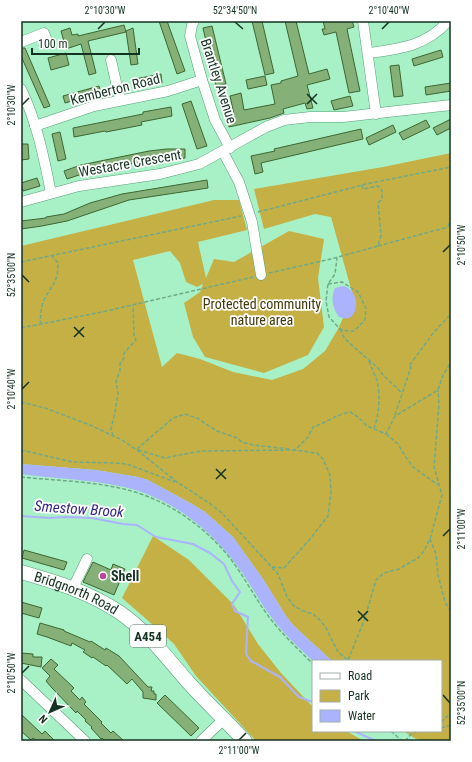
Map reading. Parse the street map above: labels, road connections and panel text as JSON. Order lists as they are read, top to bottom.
{
  "streets": {
    "highway": ["Bridgnorth Road", "A454"],
    "street": ["Brantley Avenue", "Kemberton Road", "Westacre Crescent"]
  },
  "crossings": [
    ["Brantley Avenue", "Kemberton Road"],
    ["Brantley Avenue", "Westacre Crescent"]
  ],
  "water": ["Smestow Brook"],
  "parks": ["Protected community nature area"],
  "places": ["Shell"],
  "legend": ["Road", "Park", "Water"],
  "scale_bar": "100 m",
  "north": "bottom left",
  "coordinates": [
    "2°10'30\"W",
    "52°34'50\"N",
    "2°10'40\"W",
    "2°10'50\"W",
    "52°35'00\"N",
    "2°11'00\"W"
  ]
}
